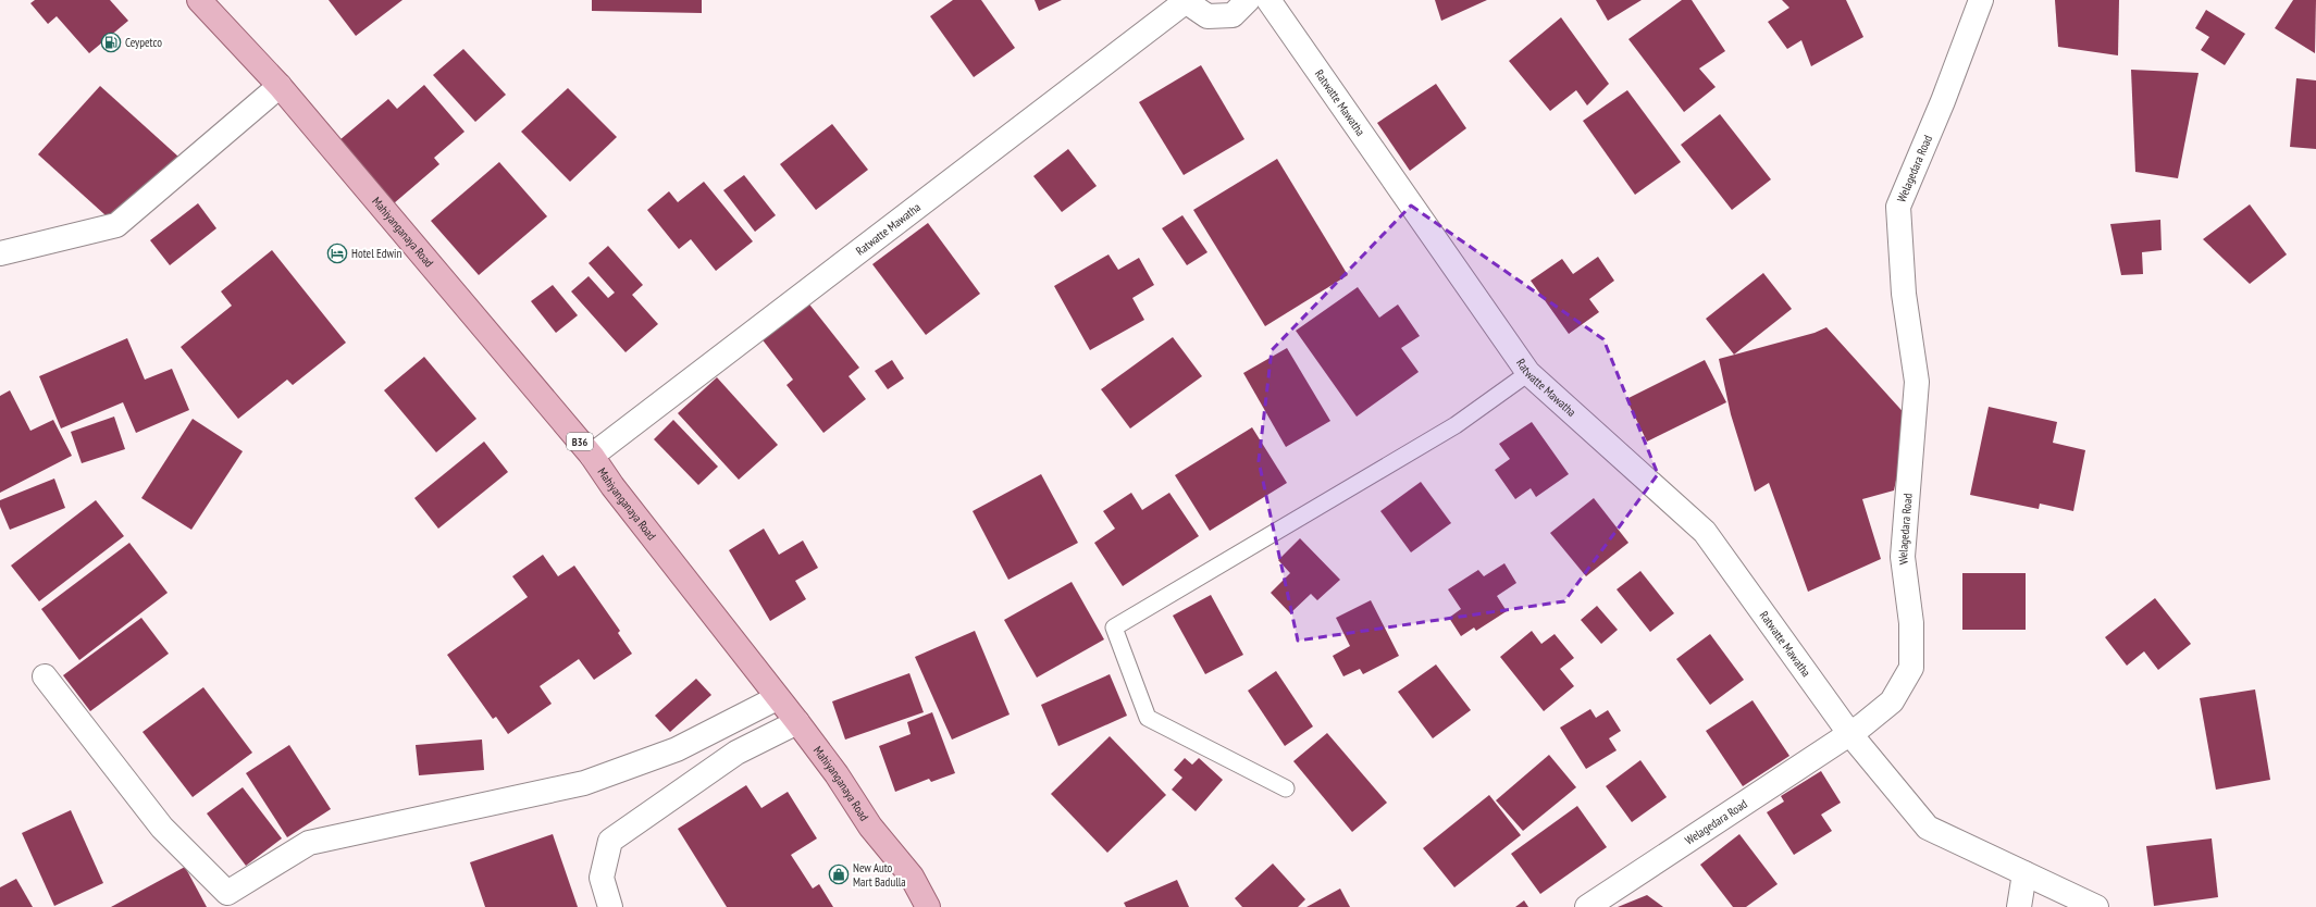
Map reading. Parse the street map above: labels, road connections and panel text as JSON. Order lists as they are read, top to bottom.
{
  "streets": {
    "main road": ["Mahiyanganaya Road", "B36"],
    "street": ["Ratwatte Mawatha", "Welagedara Road"]
  },
  "crossings": [
    ["Ratwatte Mawatha", "Welagedara Road"],
    ["Ratwatte Mawatha", "Mahiyanganaya Road"]
  ],
  "places": {
    "fuel station": ["Ceypetco"],
    "hotel": ["Hotel Edwin"],
    "shop": ["New Auto Mart Badulla"]
  }
}
